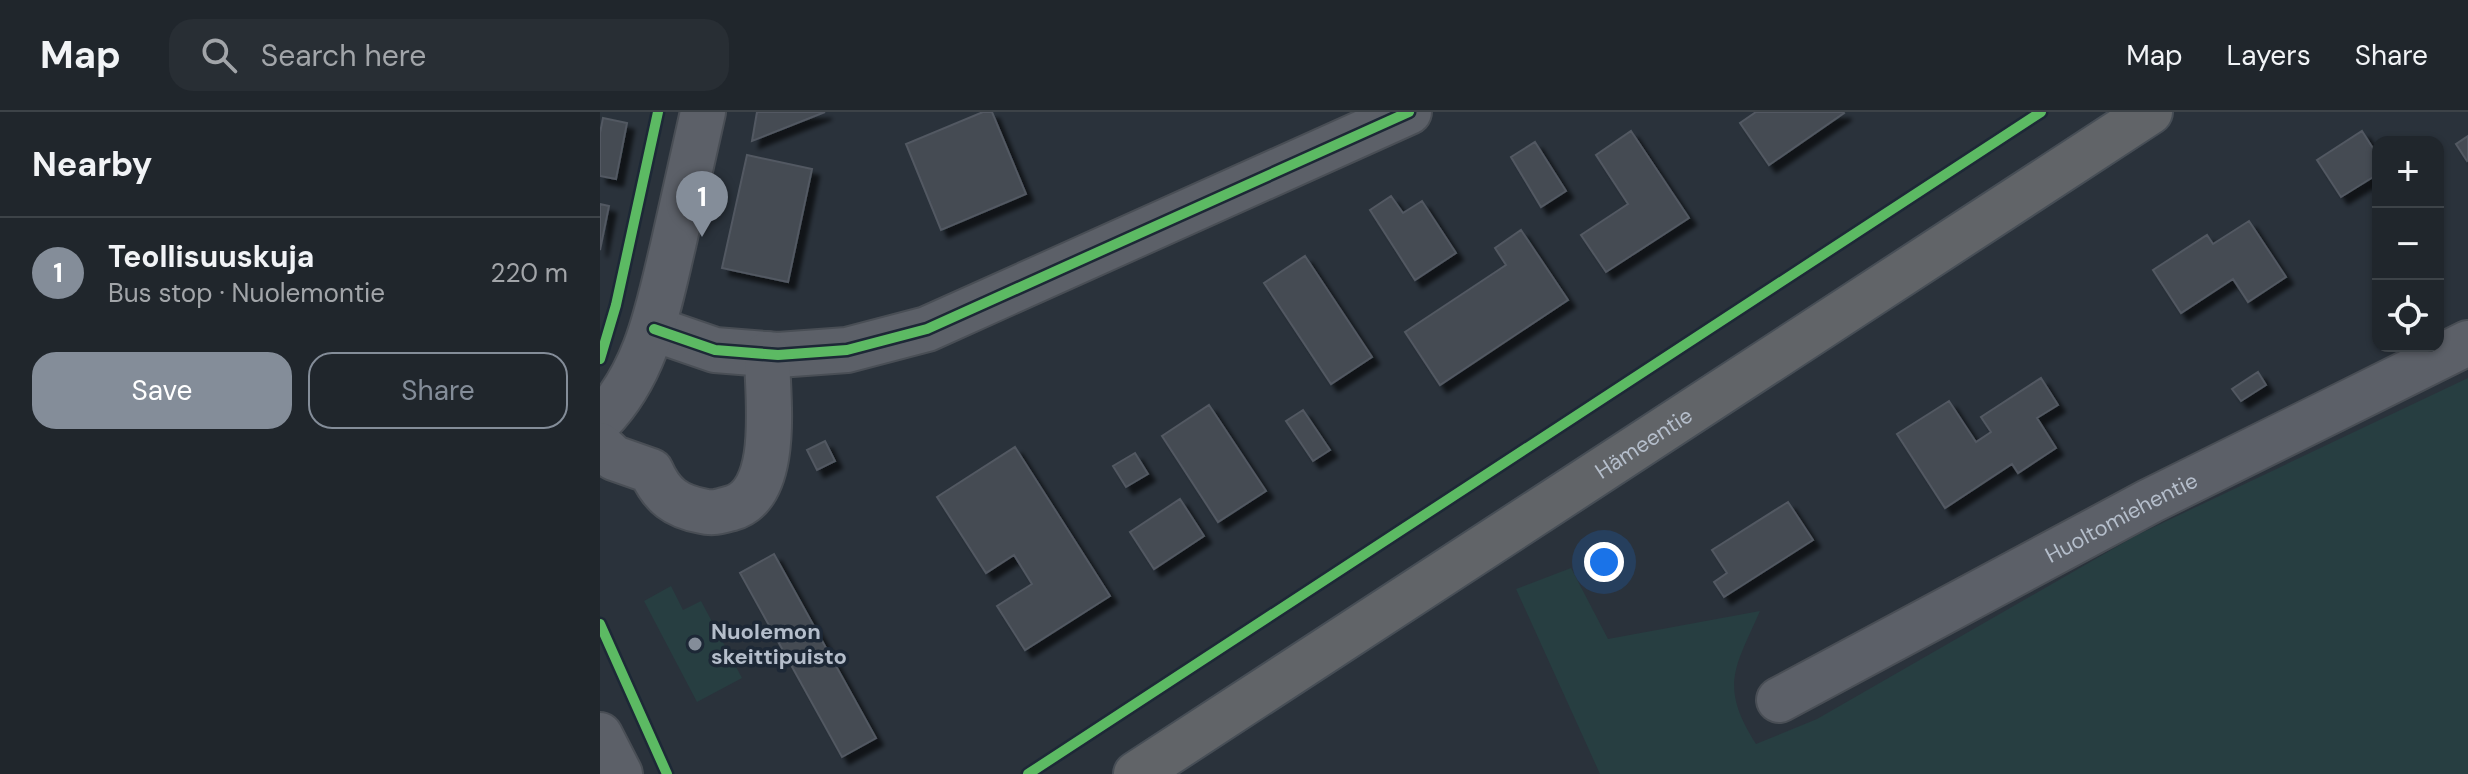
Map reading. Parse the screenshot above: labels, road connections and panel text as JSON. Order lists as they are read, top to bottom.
{
  "streets": {
    "highway": ["Hämeentie"],
    "street": ["Huoltomiehentie"]
  },
  "places": ["Nuolemon skeittipuisto"],
  "page": {
    "header": "Map",
    "search": "Search here",
    "nav": ["Map", "Layers", "Share"],
    "heading": "Nearby",
    "map_buttons": ["+", "−"],
    "pins": "1",
    "list": [
      {
        "mark": "1",
        "name": "Teollisuuskuja",
        "note": "Bus stop · Nuolemontie",
        "value": "220 m"
      }
    ],
    "buttons": ["Save", "Share"]
  }
}
